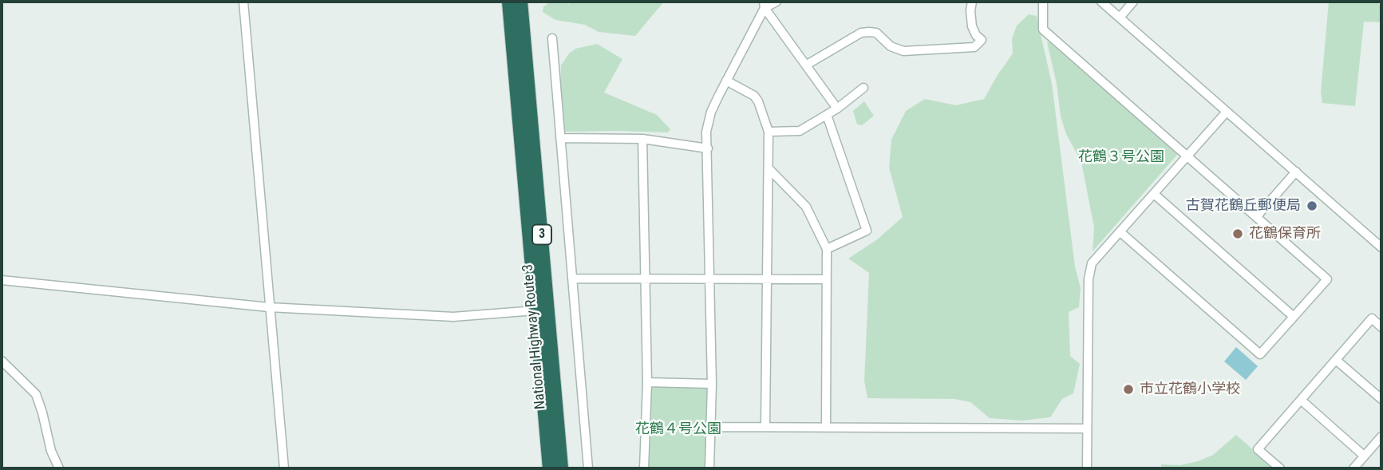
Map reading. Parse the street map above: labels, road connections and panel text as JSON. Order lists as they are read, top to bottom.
{
  "streets": {
    "highway": ["3", "National Highway Route 3"]
  },
  "parks": ["花鶴３号公園", "花鶴４号公園"],
  "places": ["古賀花鶴丘郵便局", "花鶴保育所", "市立花鶴小学校"]
}
